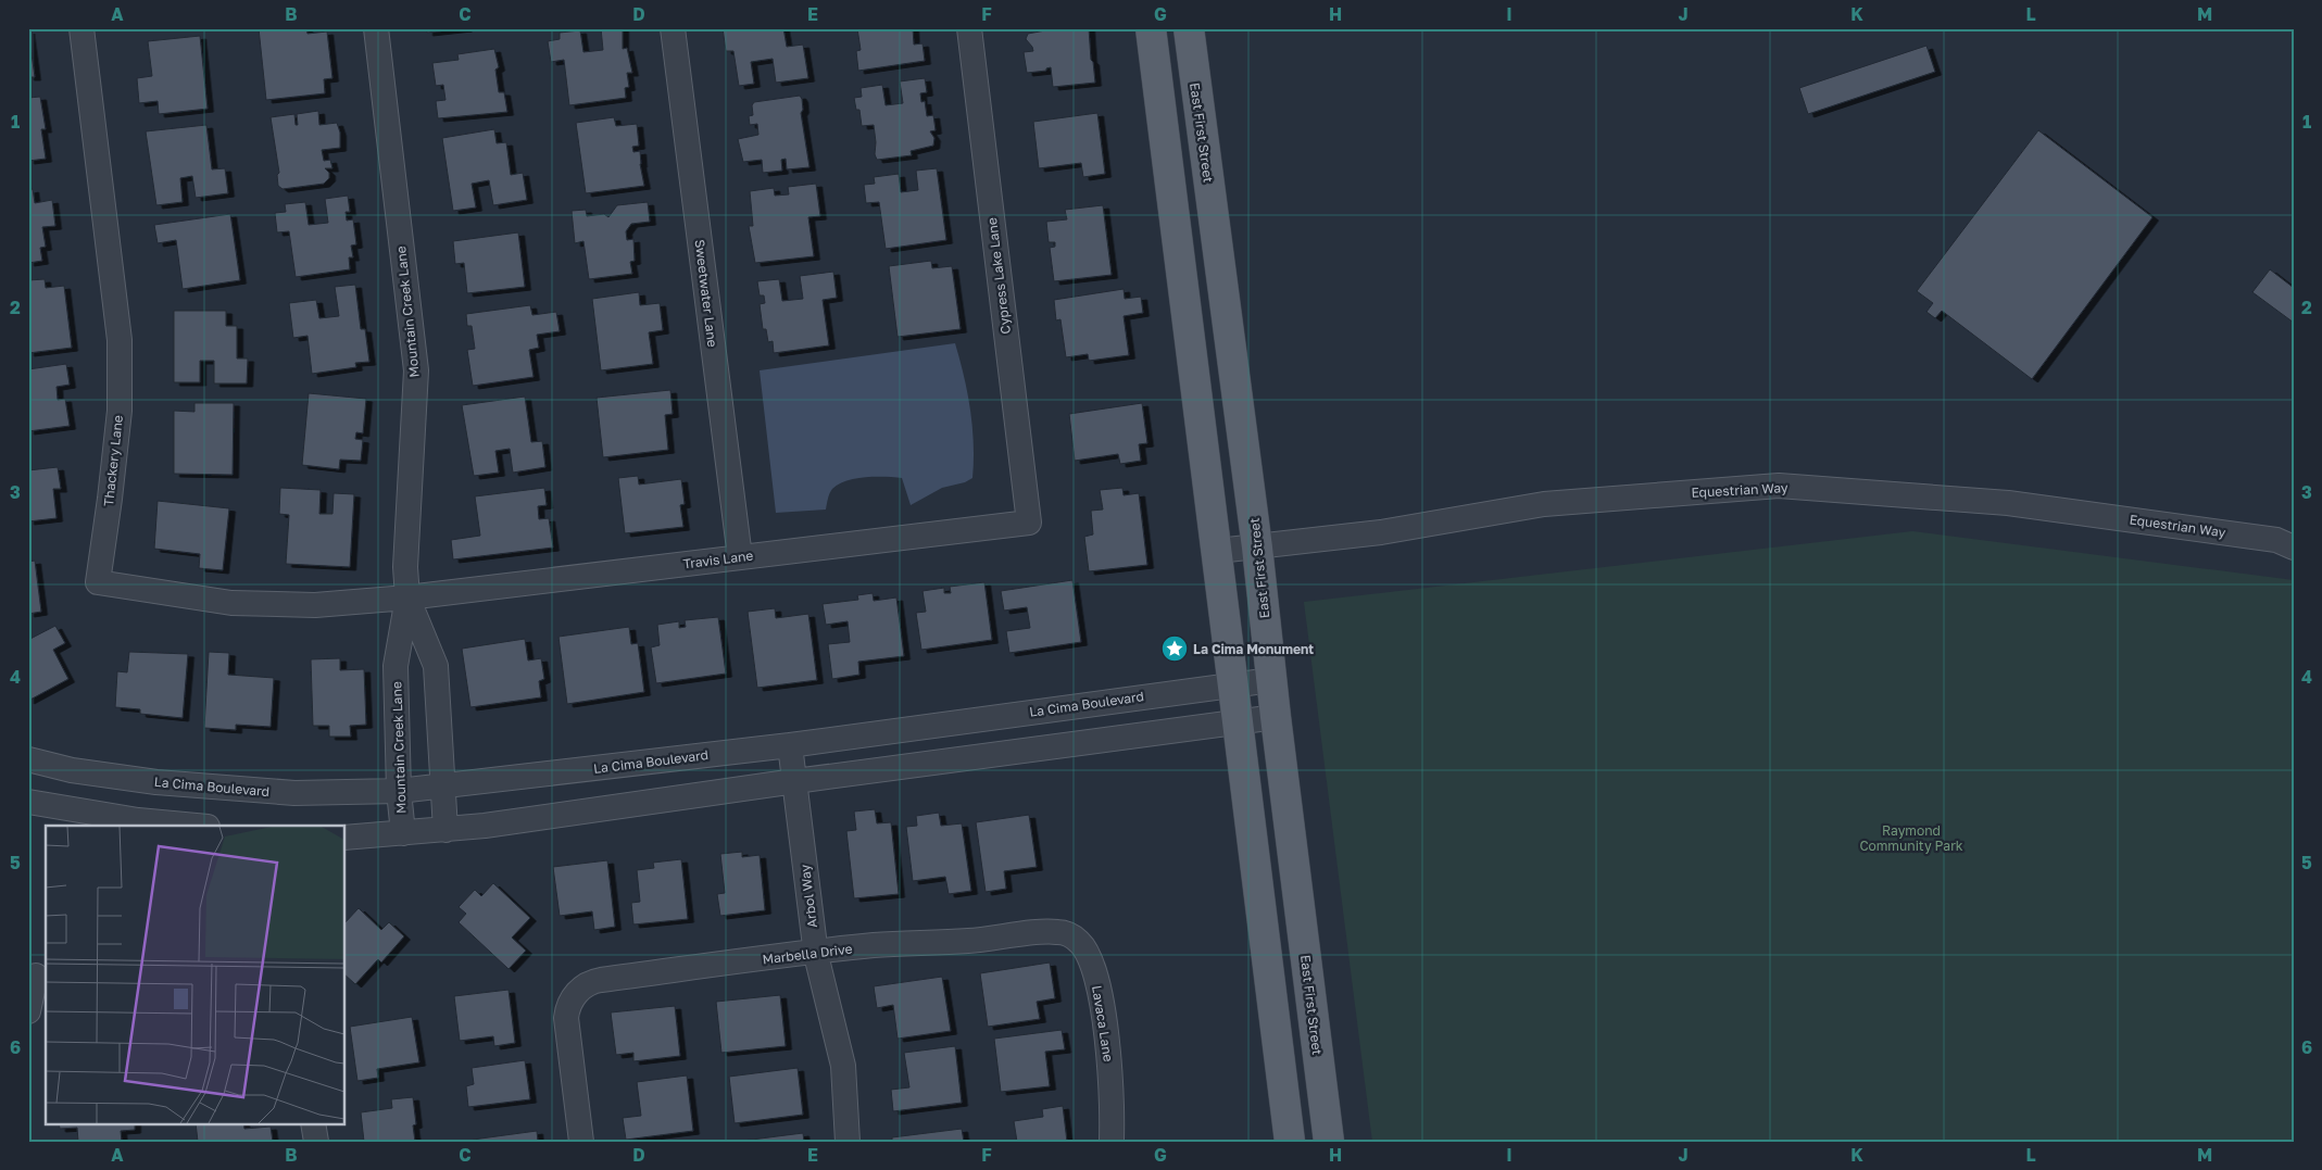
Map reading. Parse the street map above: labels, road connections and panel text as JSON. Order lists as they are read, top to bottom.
{
  "streets": {
    "main road": ["East First Street"],
    "street": [
      "Cypress Lake Lane",
      "Sweetwater Lane",
      "Mountain Creek Lane",
      "Thackery Lane",
      "Equestrian Way",
      "Travis Lane",
      "La Cima Boulevard",
      "Arbol Way",
      "Marbella Drive",
      "Lavaca Lane"
    ]
  },
  "crossings": [
    ["East First Street", "Equestrian Way"],
    ["East First Street", "La Cima Boulevard"],
    ["Cypress Lake Lane", "Travis Lane"],
    ["Sweetwater Lane", "Travis Lane"],
    ["Mountain Creek Lane", "Thackery Lane"],
    ["Mountain Creek Lane", "Travis Lane"],
    ["Mountain Creek Lane", "La Cima Boulevard"],
    ["Thackery Lane", "Travis Lane"],
    ["La Cima Boulevard", "Arbol Way"],
    ["Arbol Way", "Marbella Drive"],
    ["Marbella Drive", "Lavaca Lane"]
  ],
  "parks": ["Raymond Community Park"],
  "places": {
    "place": ["La Cima Monument"]
  },
  "grid": {
    "columns": [
      "A",
      "B",
      "C",
      "D",
      "E",
      "F",
      "G",
      "H",
      "I",
      "J",
      "K",
      "L",
      "M"
    ],
    "rows": [
      "1",
      "2",
      "3",
      "4",
      "5",
      "6"
    ]
  }
}
